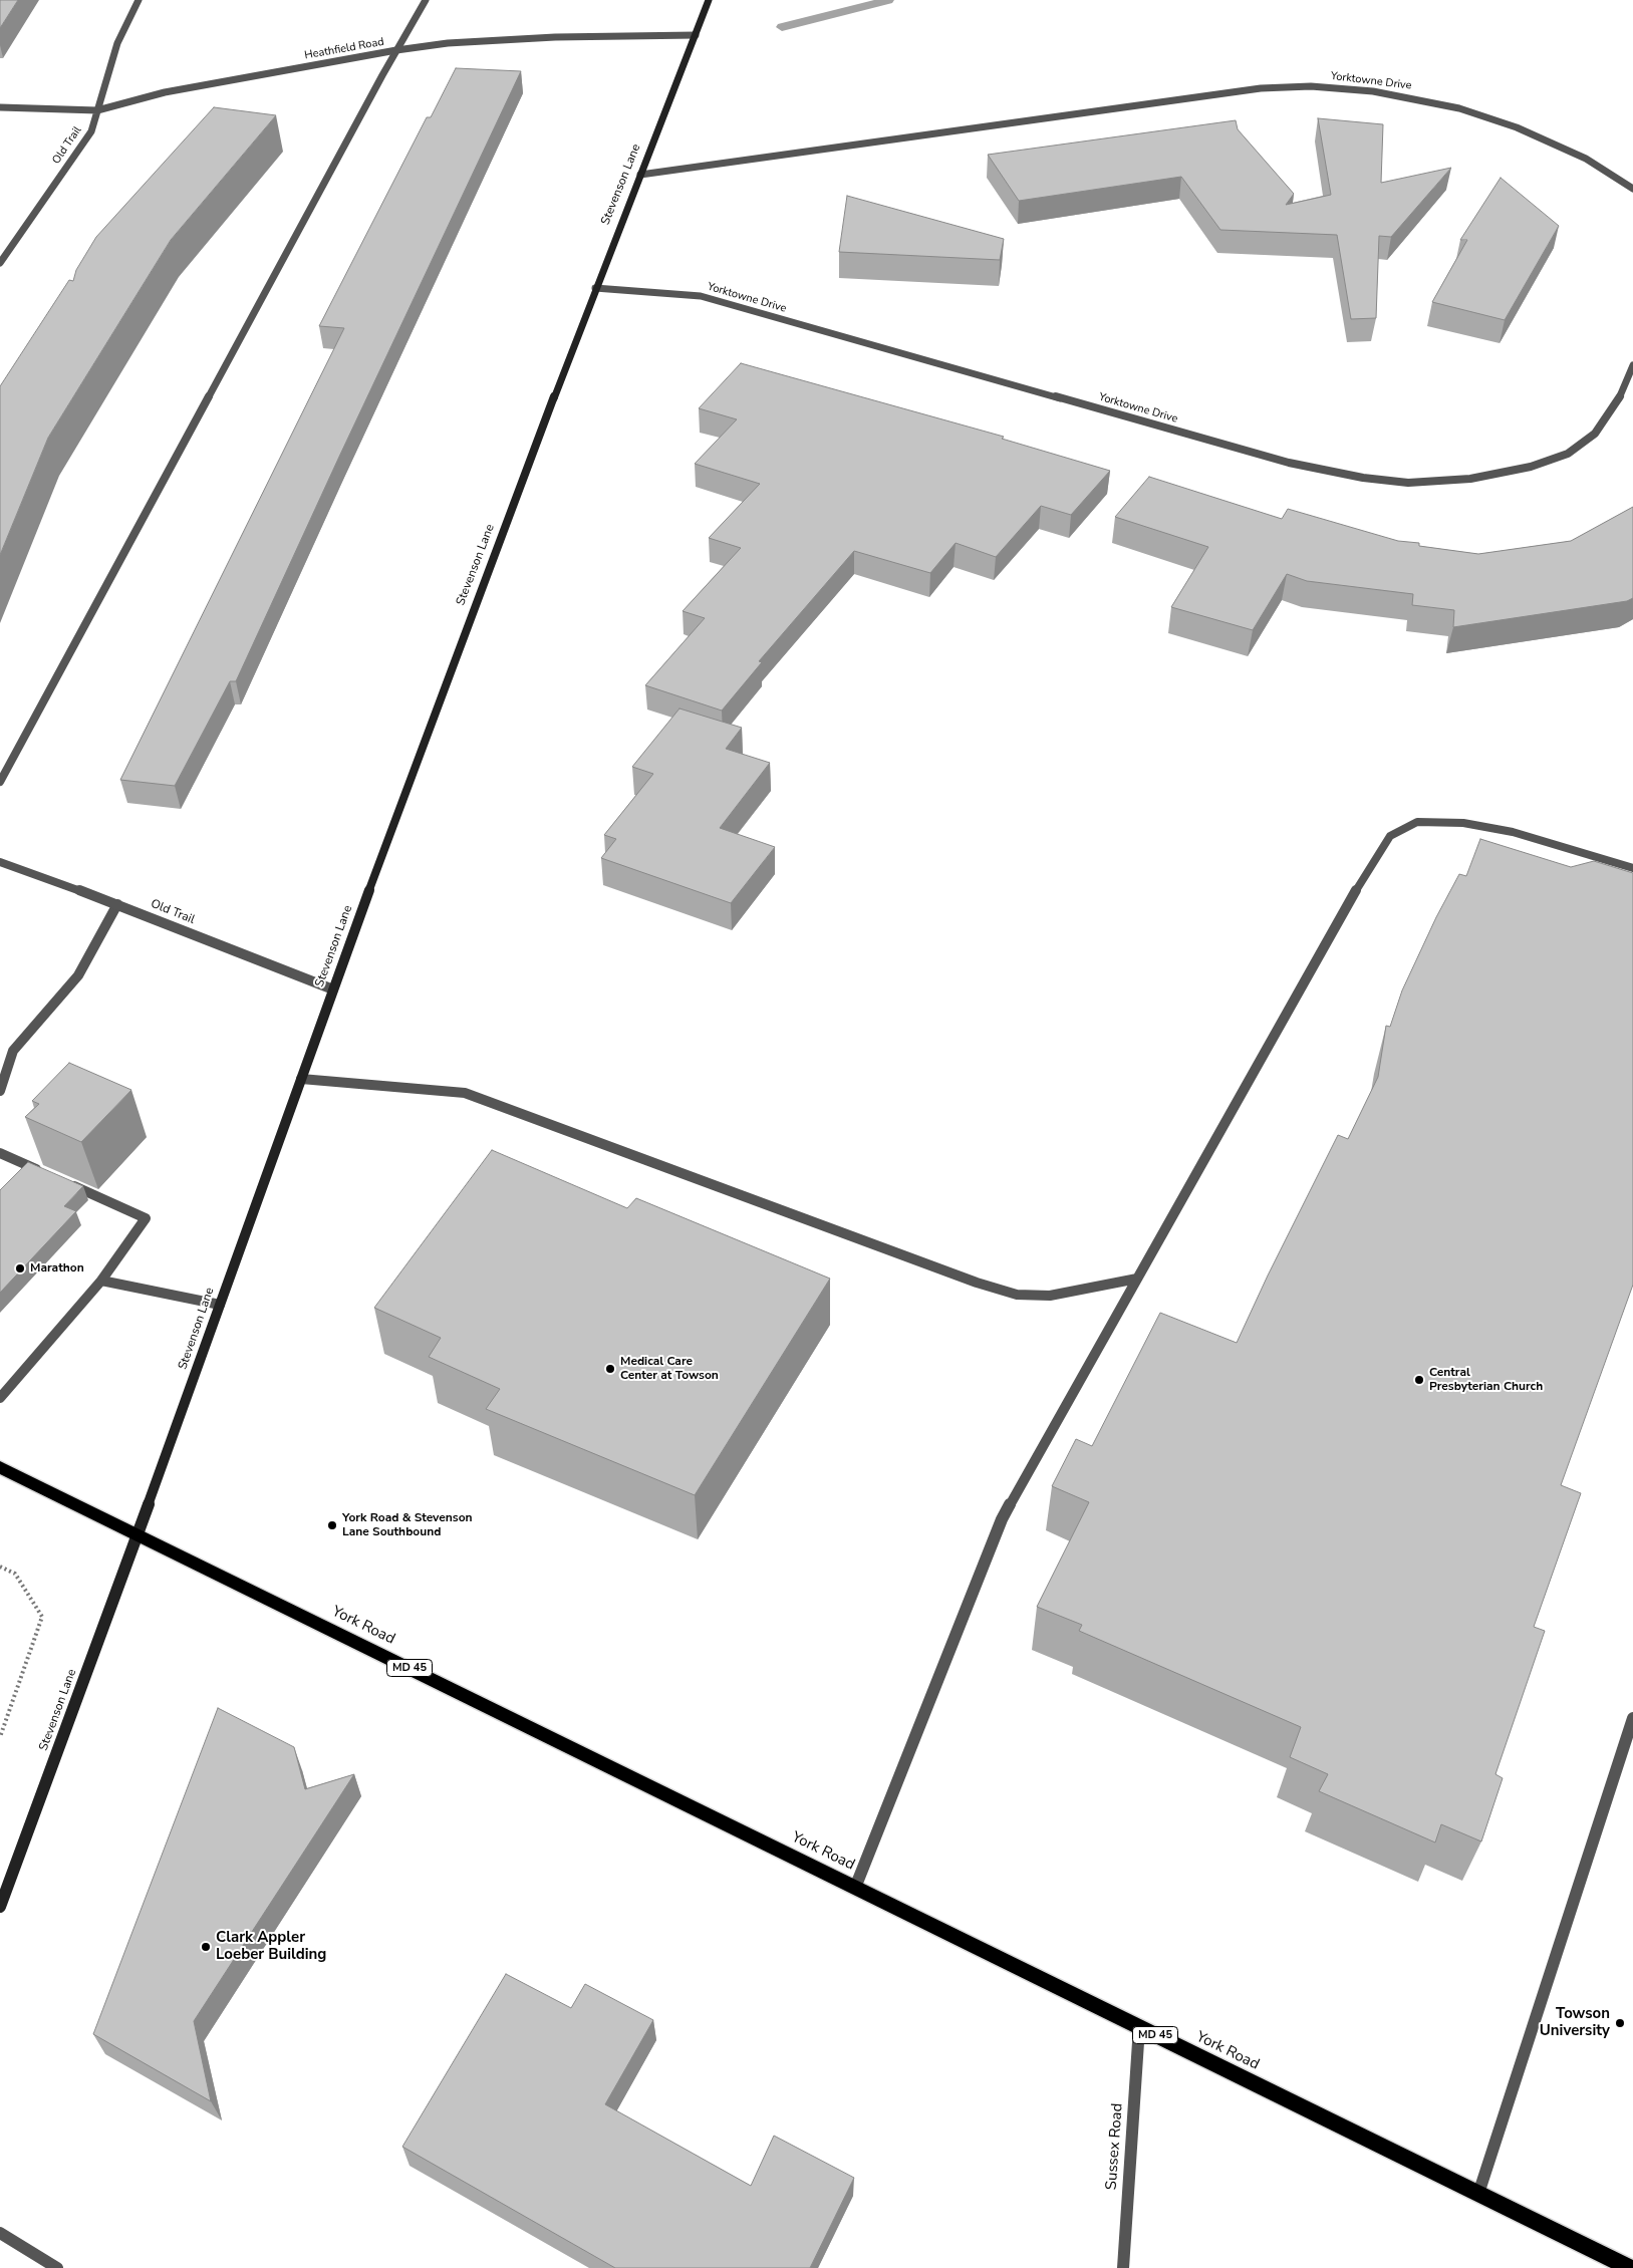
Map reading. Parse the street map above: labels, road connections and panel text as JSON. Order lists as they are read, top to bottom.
{
  "streets": {
    "main road": ["York Road", "MD 45"],
    "street": [
      "Heathfield Road",
      "Yorktowne Drive",
      "Old Trail",
      "Stevenson Lane",
      "Sussex Road"
    ]
  },
  "crossings": [
    ["Heathfield Road", "Old Trail"],
    ["Heathfield Road", "Stevenson Lane"],
    ["Yorktowne Drive", "Stevenson Lane"],
    ["Old Trail", "Stevenson Lane"],
    ["Stevenson Lane", "York Road"],
    ["York Road", "Sussex Road"]
  ],
  "places": [
    "Marathon",
    "Medical Care Center at Towson",
    "Central Presbyterian Church",
    "York Road & Stevenson Lane Southbound",
    "Clark Appler Loeber Building",
    "Towson University"
  ]
}
